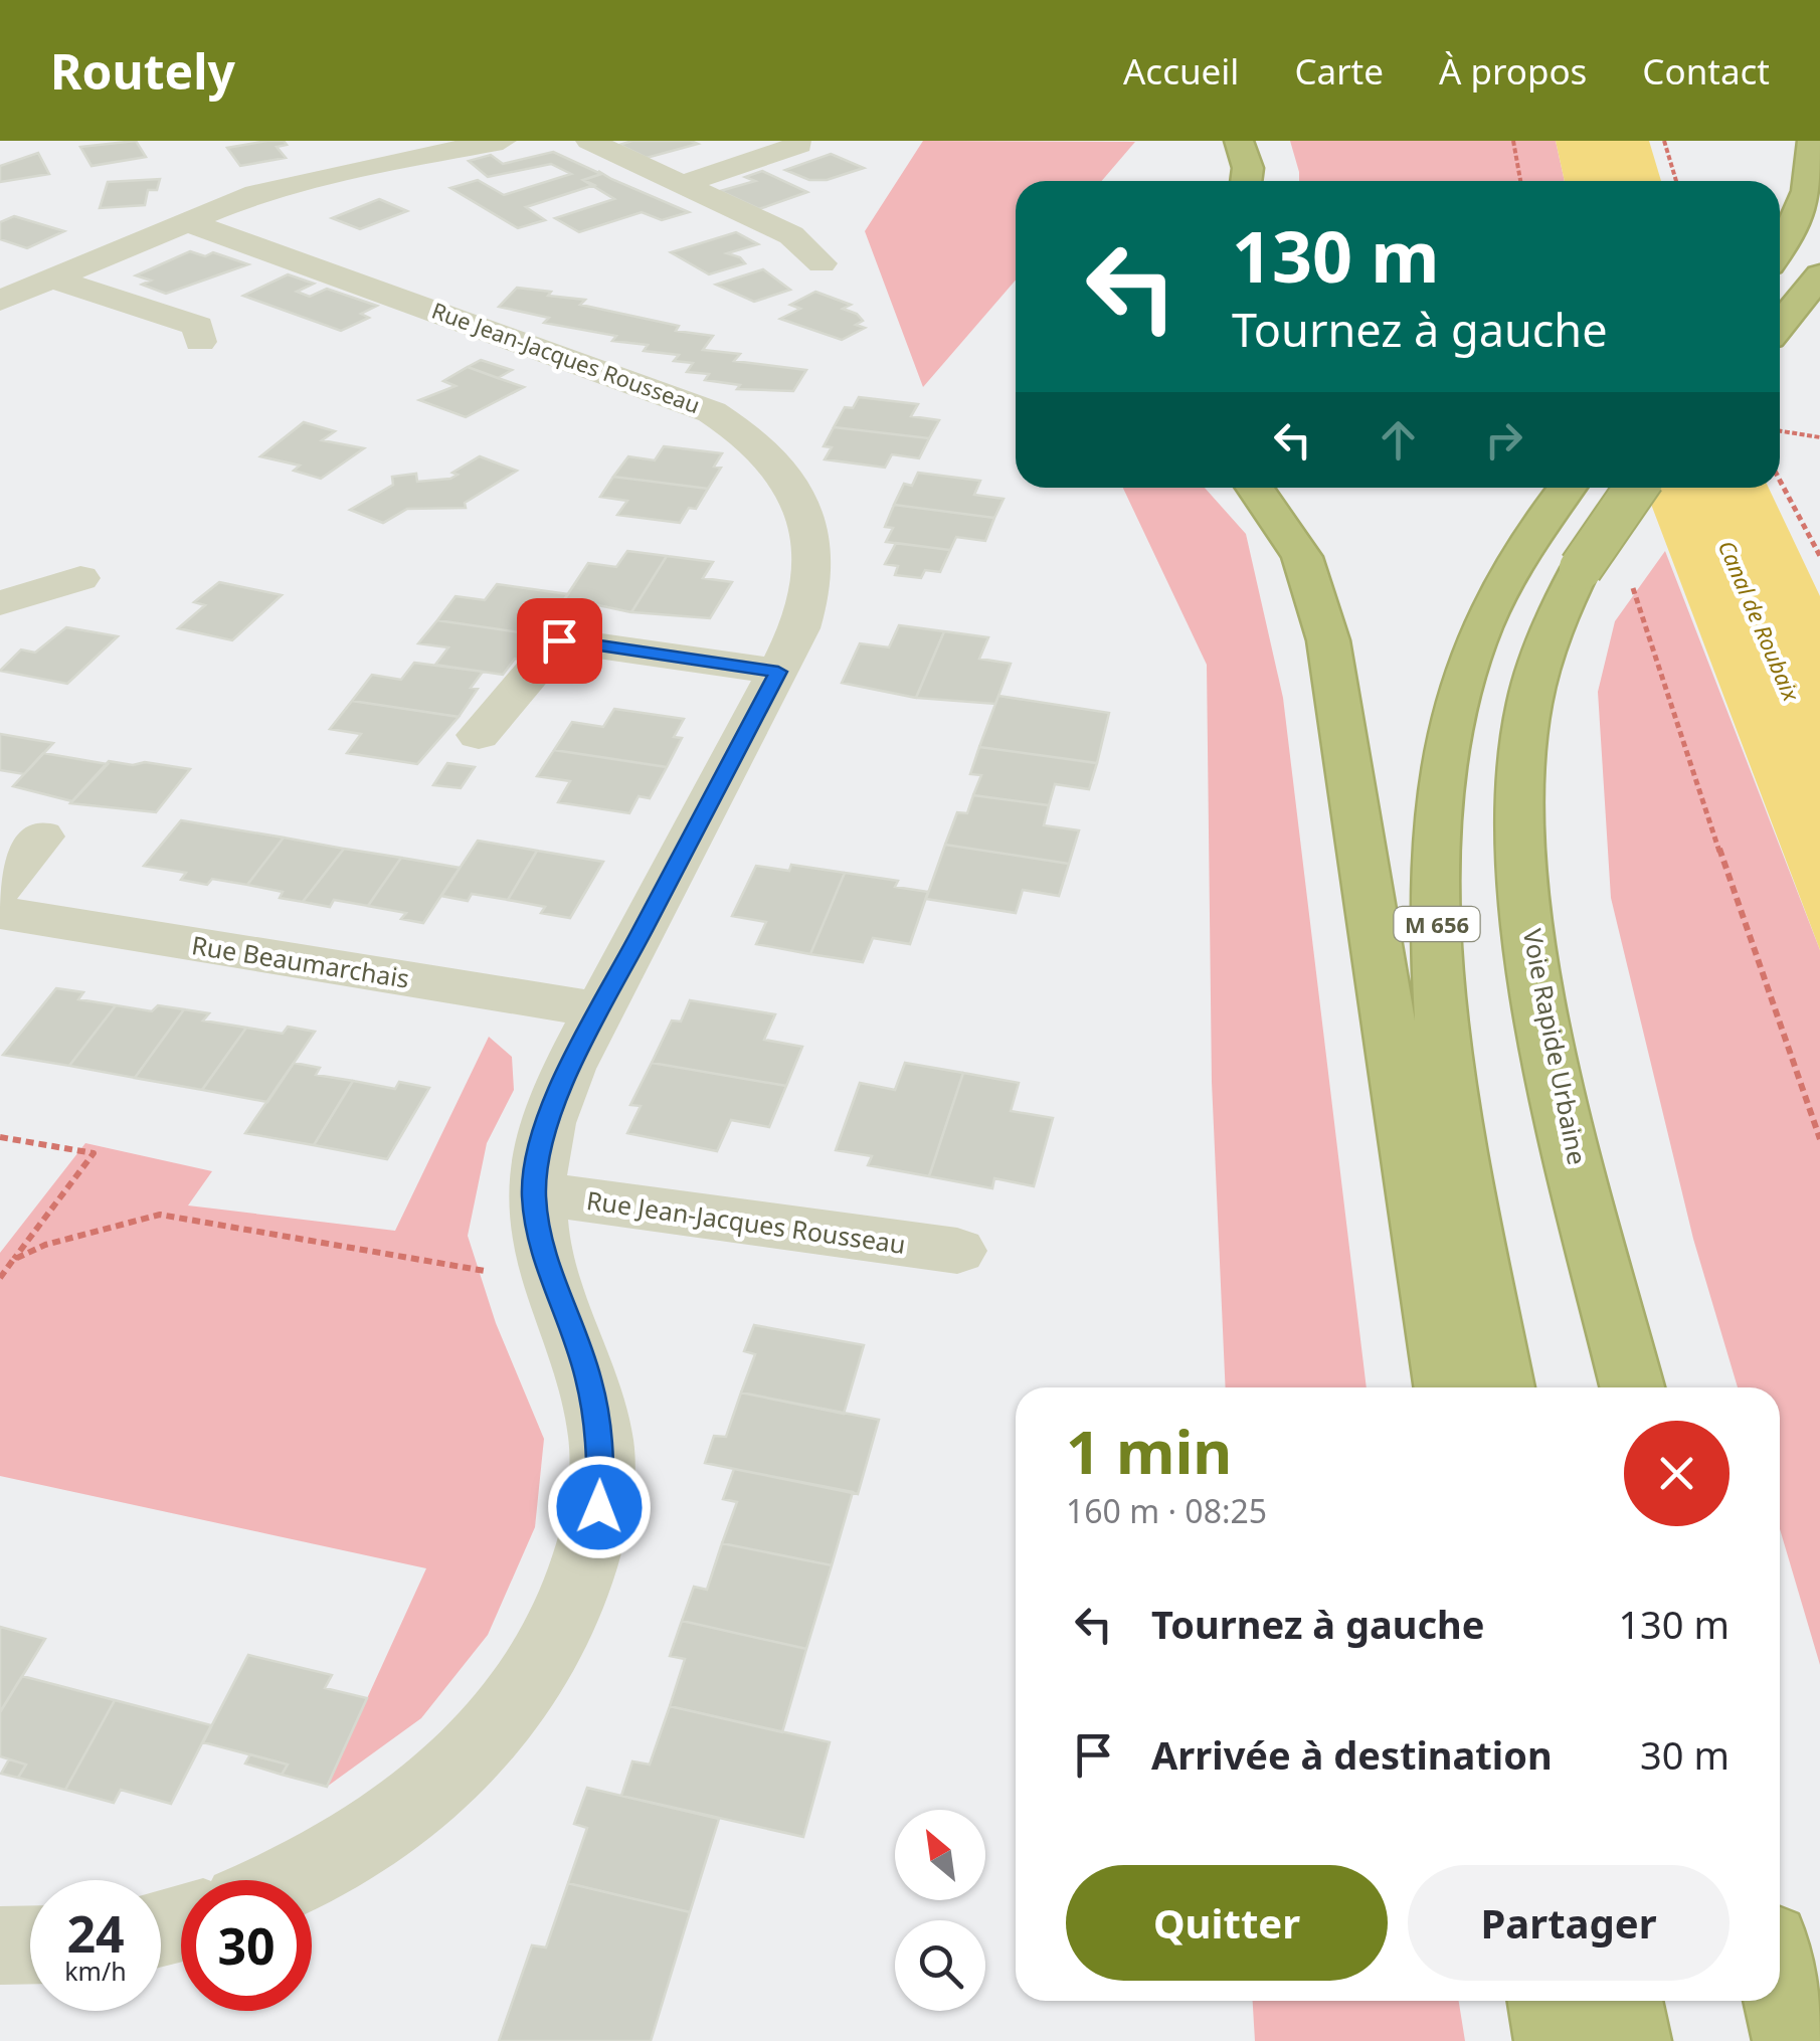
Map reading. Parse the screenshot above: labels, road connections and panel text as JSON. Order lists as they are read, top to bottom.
{
  "streets": {
    "highway": ["M 656", "Voie Rapide Urbaine"],
    "street": ["Rue Jean-Jacques Rousseau", "Rue Beaumarchais"]
  },
  "crossings": [
    ["Rue Jean-Jacques Rousseau", "Rue Beaumarchais"]
  ],
  "water": ["Canal de Roubaix"],
  "north": "top left",
  "page": {
    "header": "Routely",
    "nav": [
      "Accueil",
      "Carte",
      "À propos",
      "Contact"
    ],
    "turn": ["130 m", "Tournez à gauche"],
    "heading": ["1 min", "160 m · 08:25"],
    "list": [
      {
        "name": "Tournez à gauche",
        "value": "130 m"
      },
      {
        "name": "Arrivée à destination",
        "value": "30 m"
      }
    ],
    "buttons": ["Quitter", "Partager"],
    "speed": "24 km/h",
    "limit": "30"
  }
}
